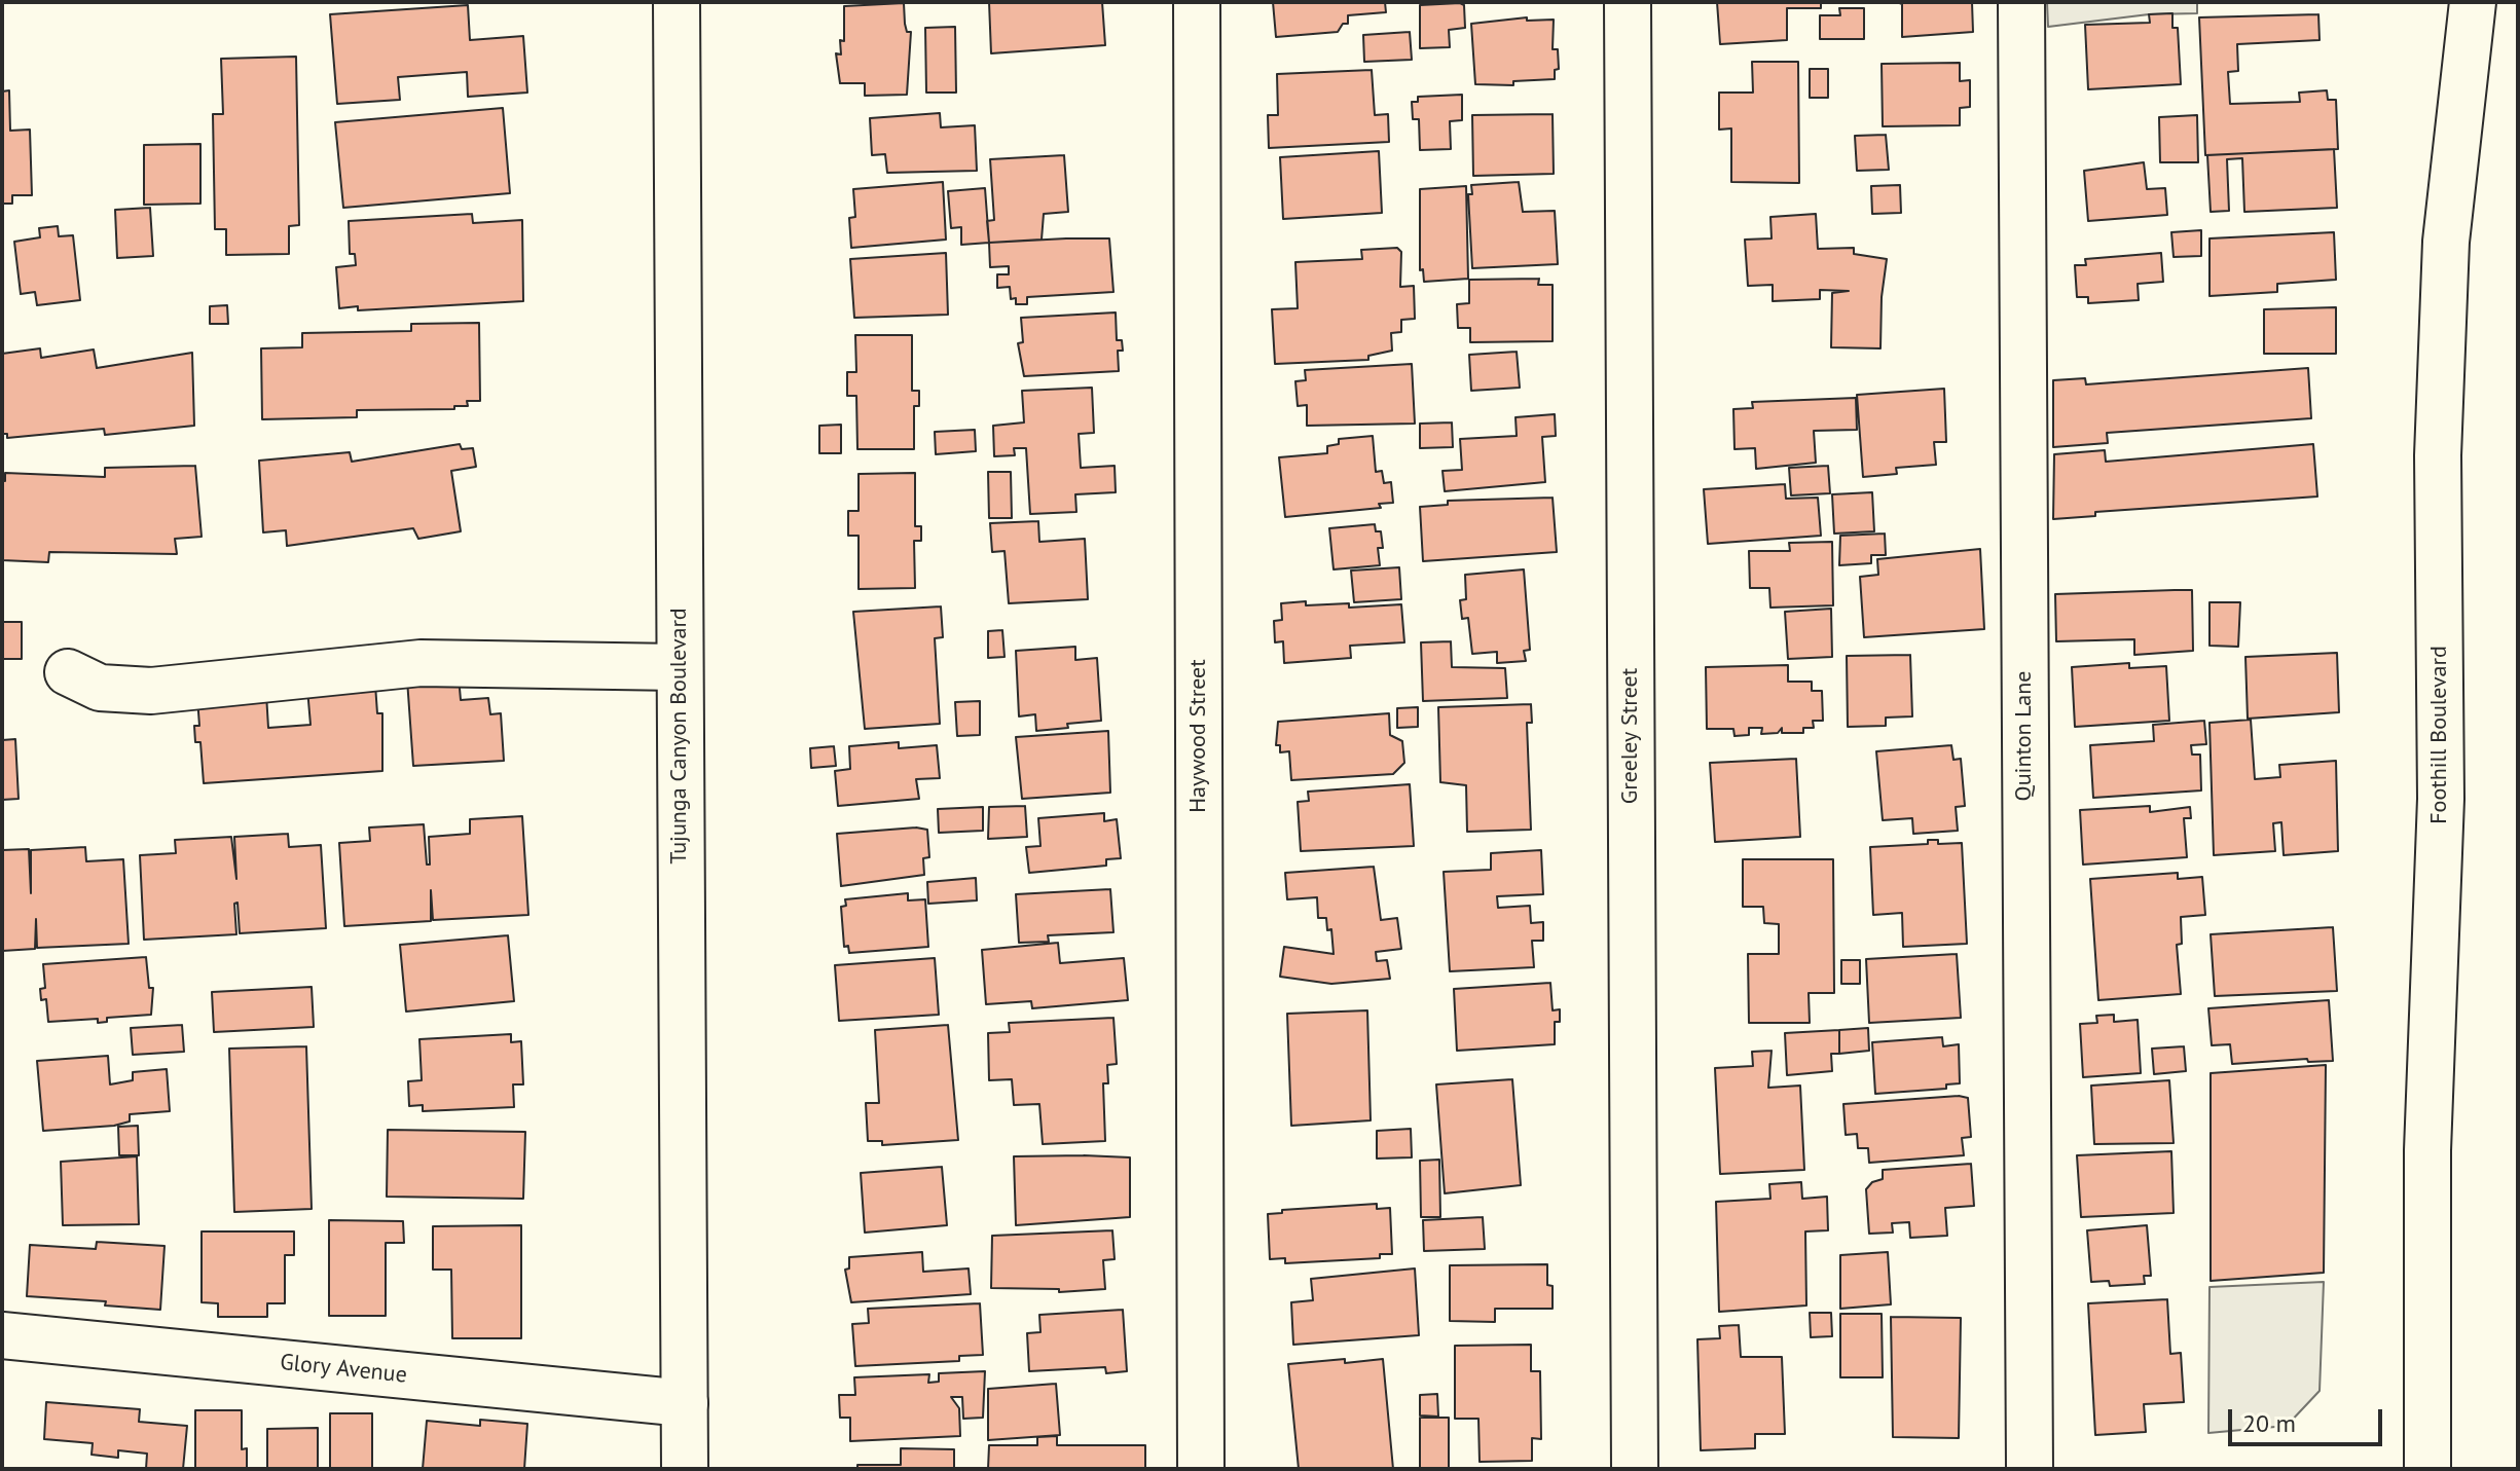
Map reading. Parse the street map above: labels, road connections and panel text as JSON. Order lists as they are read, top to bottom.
{
  "streets": {
    "street": [
      "Foothill Boulevard",
      "Tujunga Canyon Boulevard",
      "Haywood Street",
      "Greeley Street",
      "Quinton Lane",
      "Glory Avenue"
    ]
  },
  "crossings": [
    ["Tujunga Canyon Boulevard", "Glory Avenue"]
  ],
  "scale_bar": "20 m"
}
